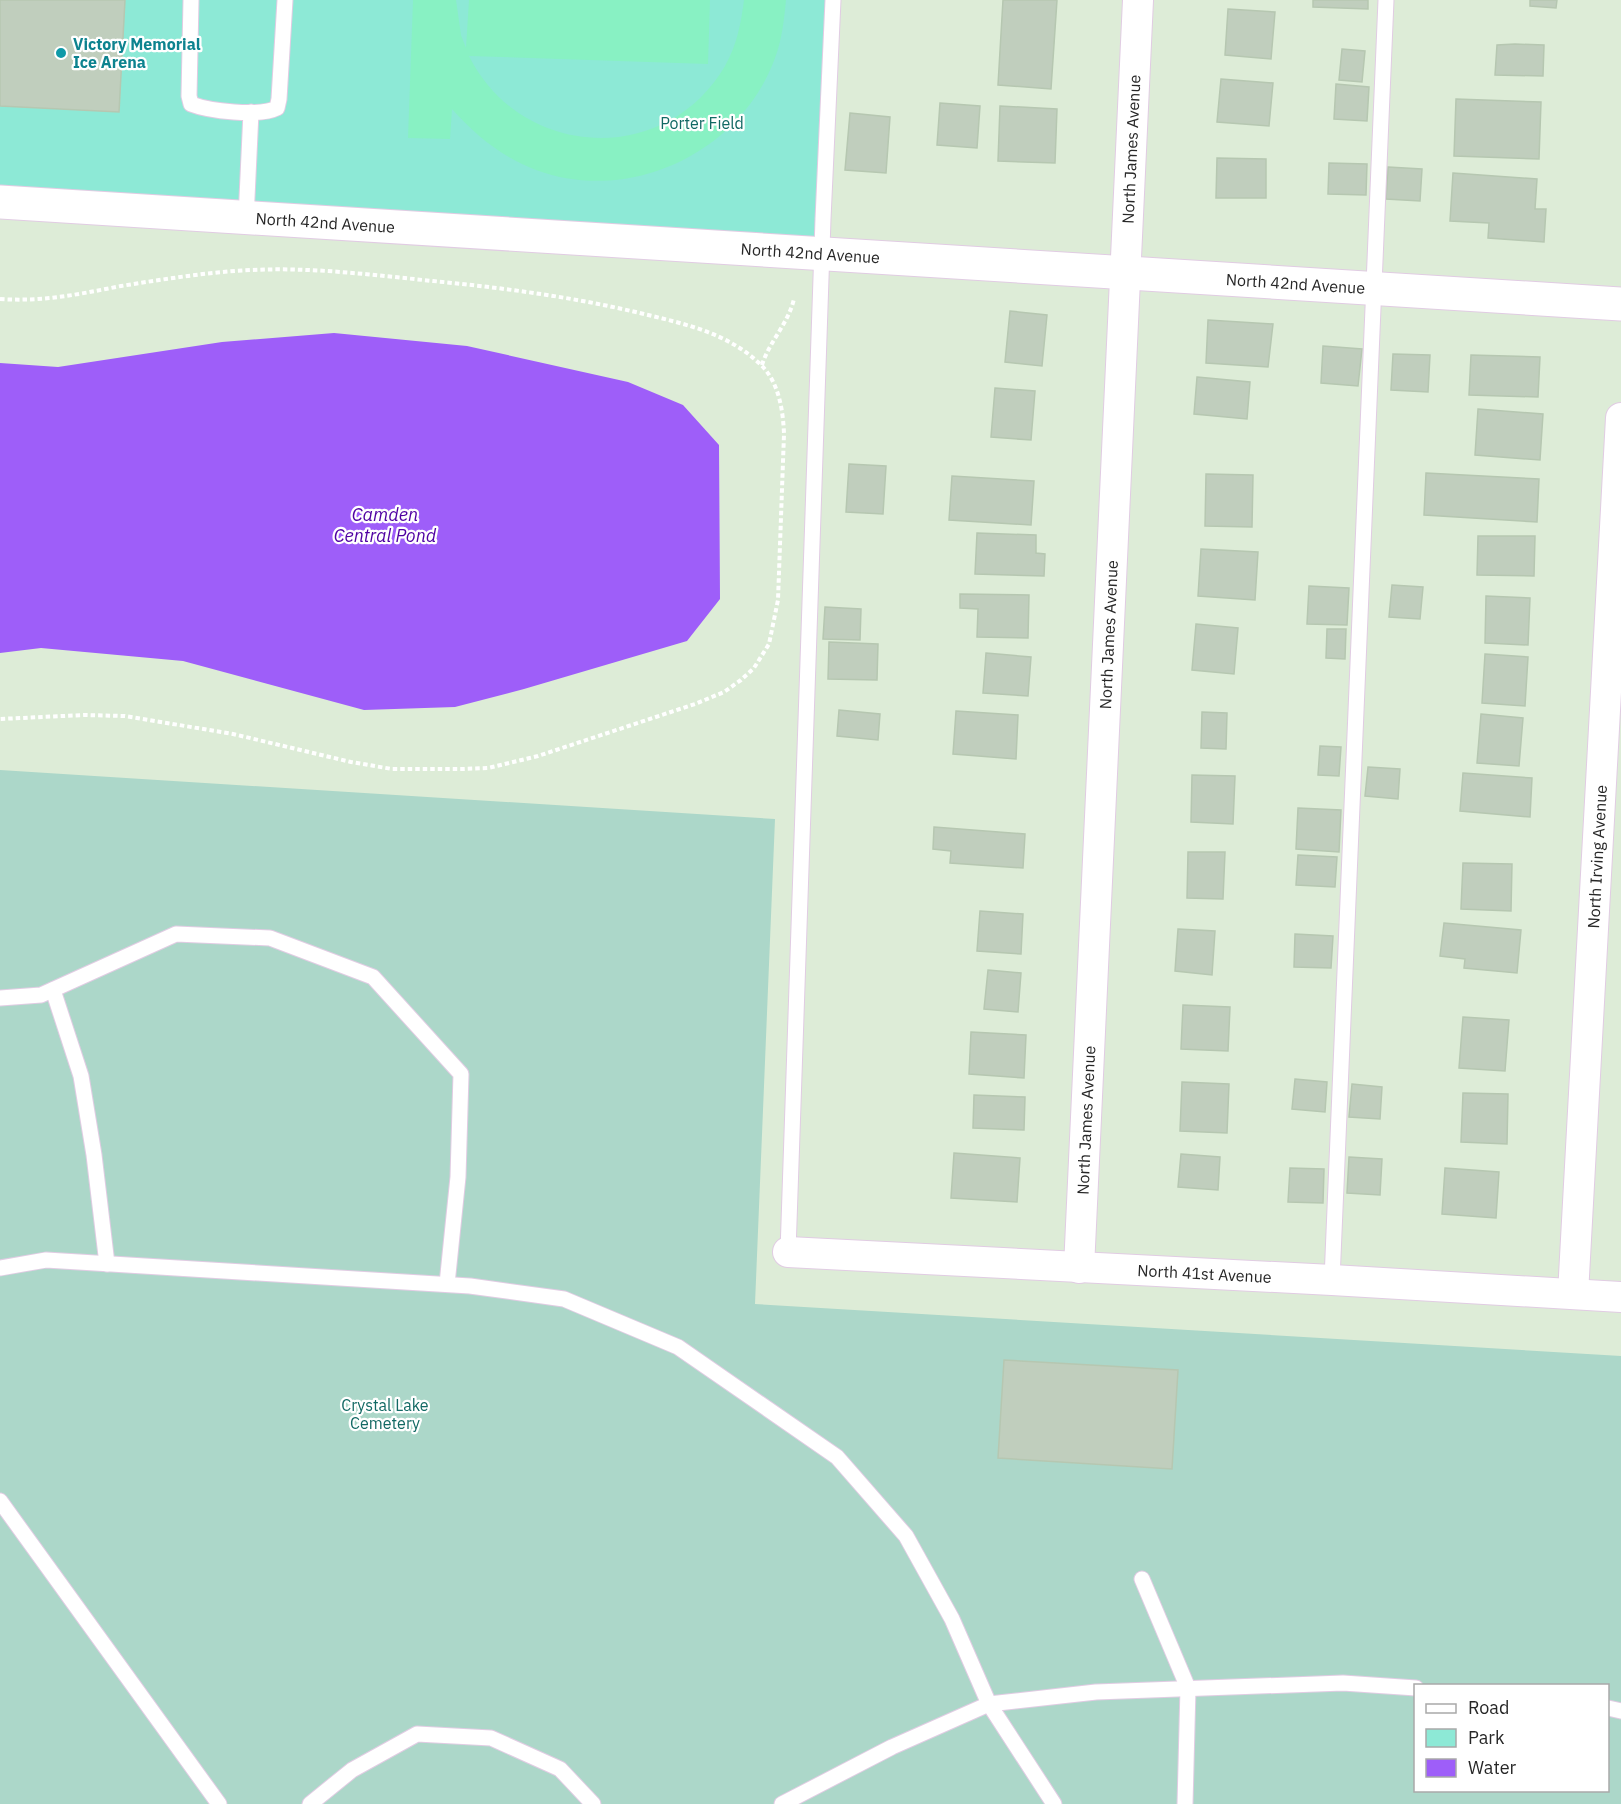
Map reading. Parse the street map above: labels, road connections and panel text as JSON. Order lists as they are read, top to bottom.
{
  "streets": {
    "street": [
      "North James Avenue",
      "North 42nd Avenue",
      "North Irving Avenue",
      "North 41st Avenue"
    ]
  },
  "crossings": [
    ["North James Avenue", "North 42nd Avenue"],
    ["North James Avenue", "North 41st Avenue"],
    ["North Irving Avenue", "North 41st Avenue"]
  ],
  "water": ["Camden Central Pond"],
  "parks": ["Porter Field", "Crystal Lake Cemetery"],
  "places": ["Victory Memorial Ice Arena"],
  "legend": ["Road", "Park", "Water"]
}
